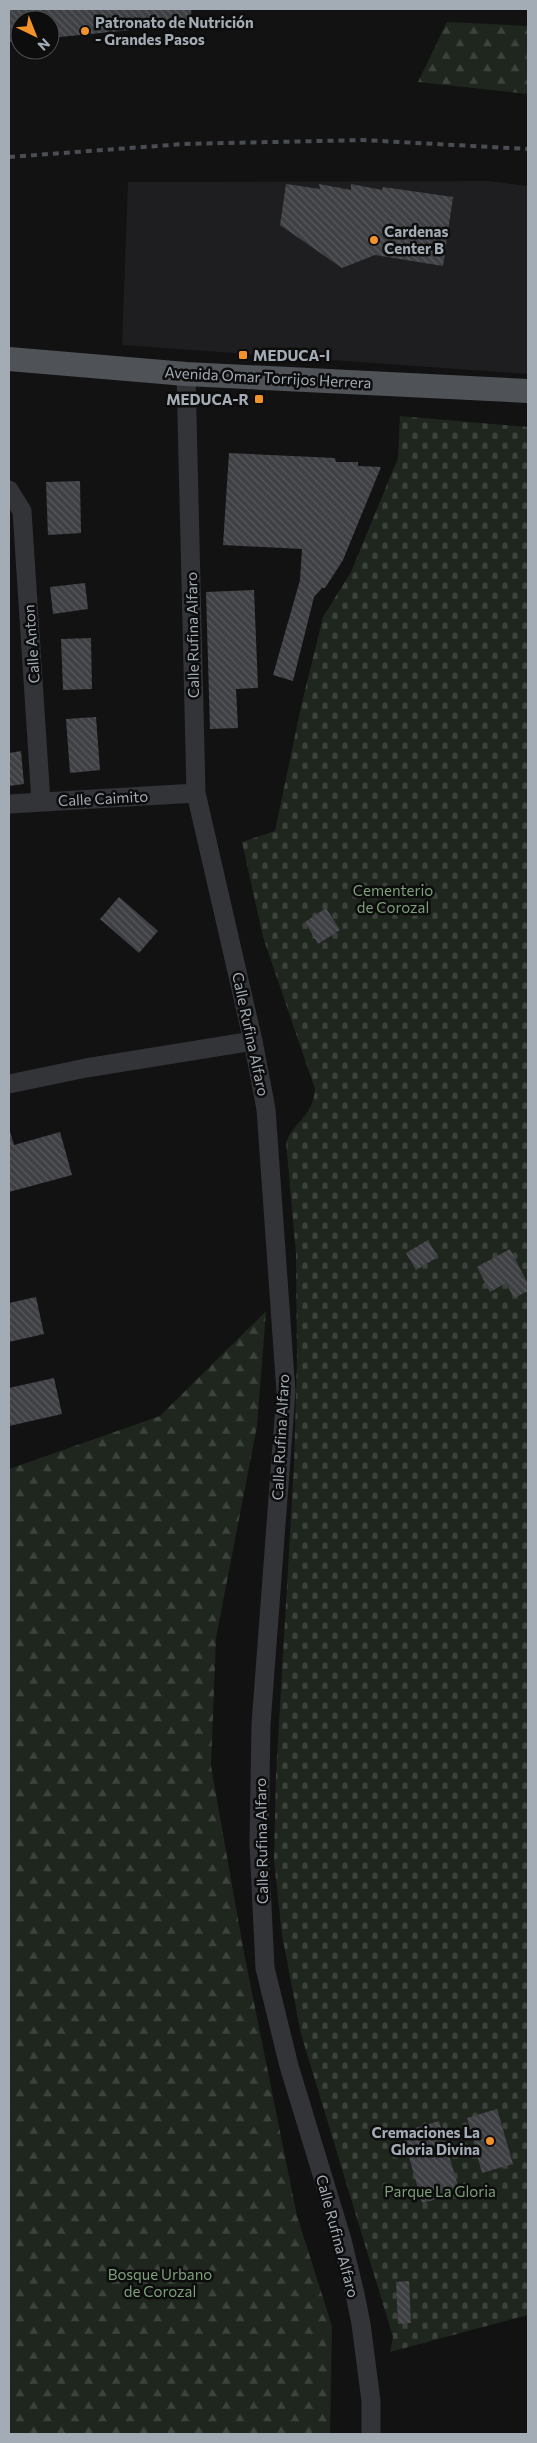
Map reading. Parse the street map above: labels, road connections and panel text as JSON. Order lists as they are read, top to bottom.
{
  "streets": {
    "main road": ["Avenida Omar Torrijos Herrera"],
    "street": ["Calle Rufina Alfaro", "Calle Anton", "Calle Caimito"]
  },
  "crossings": [
    ["Avenida Omar Torrijos Herrera", "Calle Rufina Alfaro"],
    ["Calle Rufina Alfaro", "Calle Caimito"],
    ["Calle Anton", "Calle Caimito"]
  ],
  "parks": ["Cementerio de Corozal", "Parque La Gloria", "Bosque Urbano de Corozal"],
  "places": {
    "other": ["Patronato de Nutrición - Grandes Pasos", "Cardenas Center B", "Cremaciones La Gloria Divina"],
    "transit": ["MEDUCA-I", "MEDUCA-R"]
  },
  "north": "bottom right"
}
